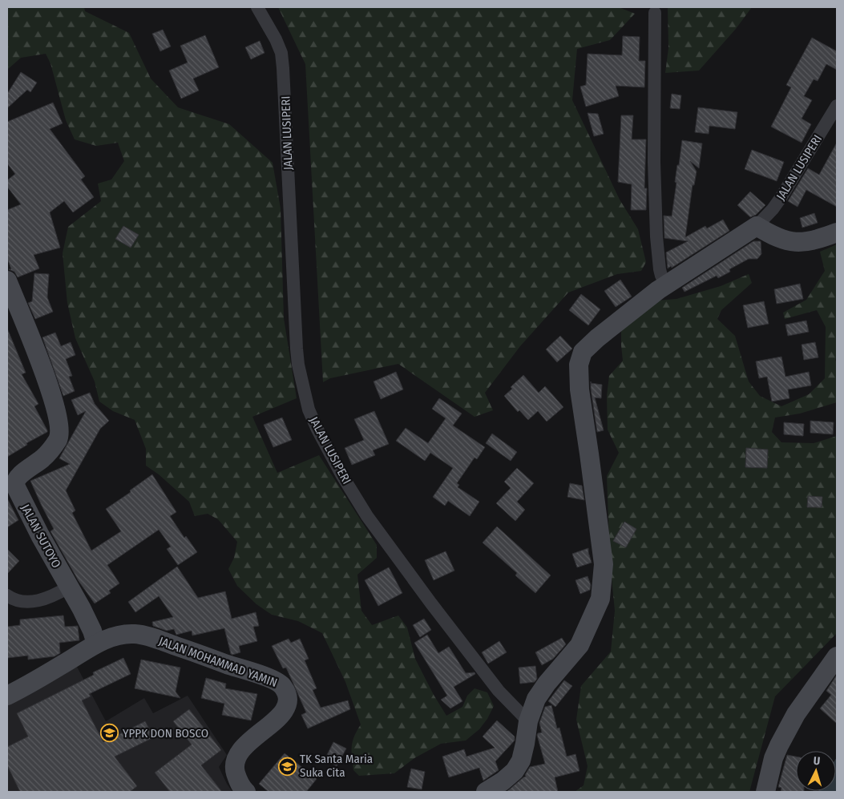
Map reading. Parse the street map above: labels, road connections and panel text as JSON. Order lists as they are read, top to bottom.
{
  "streets": {
    "main road": ["JALAN SUTOYO", "JALAN MOHAMMAD YAMIN"],
    "street": ["JALAN LUSIPERI"]
  },
  "crossings": [
    ["JALAN SUTOYO", "JALAN MOHAMMAD YAMIN"]
  ],
  "places": {
    "school or university": ["YPPK DON BOSCO", "TK Santa Maria Suka Cita"]
  },
  "north": "top"
}
